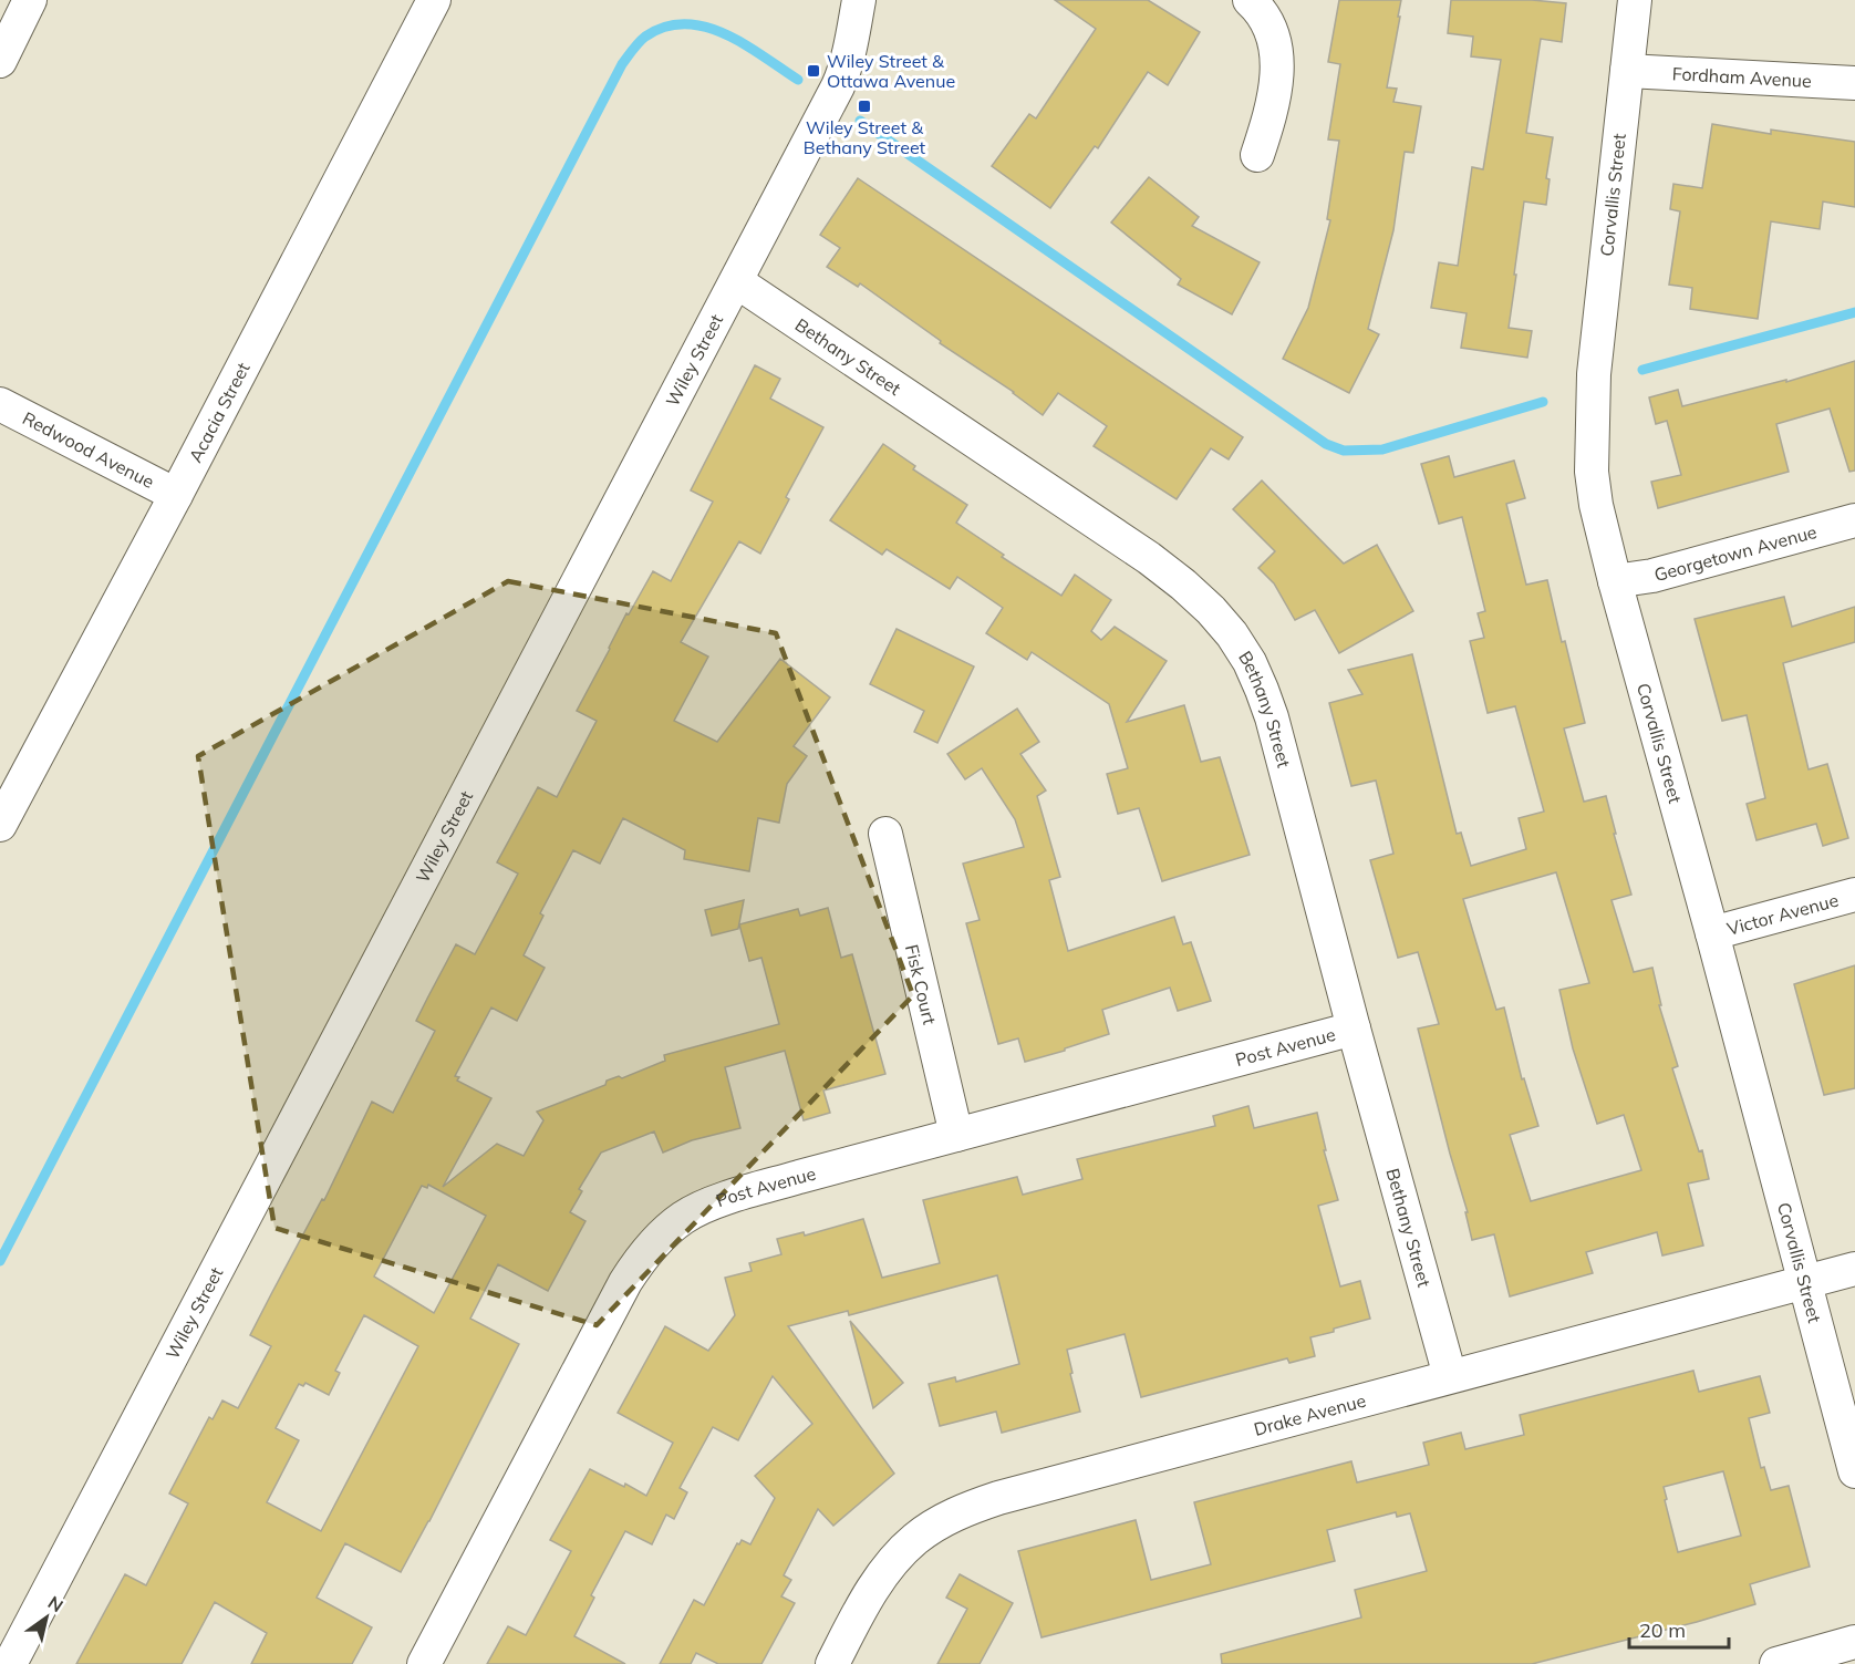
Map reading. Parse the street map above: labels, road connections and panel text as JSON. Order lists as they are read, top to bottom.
{
  "streets": {
    "street": [
      "Fordham Avenue",
      "Corvallis Street",
      "Bethany Street",
      "Wiley Street",
      "Acacia Street",
      "Redwood Avenue",
      "Georgetown Avenue",
      "Victor Avenue",
      "Fisk Court",
      "Post Avenue",
      "Drake Avenue"
    ]
  },
  "crossings": [
    ["Fordham Avenue", "Corvallis Street"],
    ["Corvallis Street", "Georgetown Avenue"],
    ["Corvallis Street", "Victor Avenue"],
    ["Corvallis Street", "Drake Avenue"],
    ["Bethany Street", "Wiley Street"],
    ["Bethany Street", "Post Avenue"],
    ["Bethany Street", "Drake Avenue"],
    ["Acacia Street", "Redwood Avenue"],
    ["Fisk Court", "Post Avenue"]
  ],
  "places": {
    "transit": ["Wiley Street & Ottawa Avenue", "Wiley Street & Bethany Street"]
  },
  "scale_bar": "20 m",
  "north": "top right"
}
